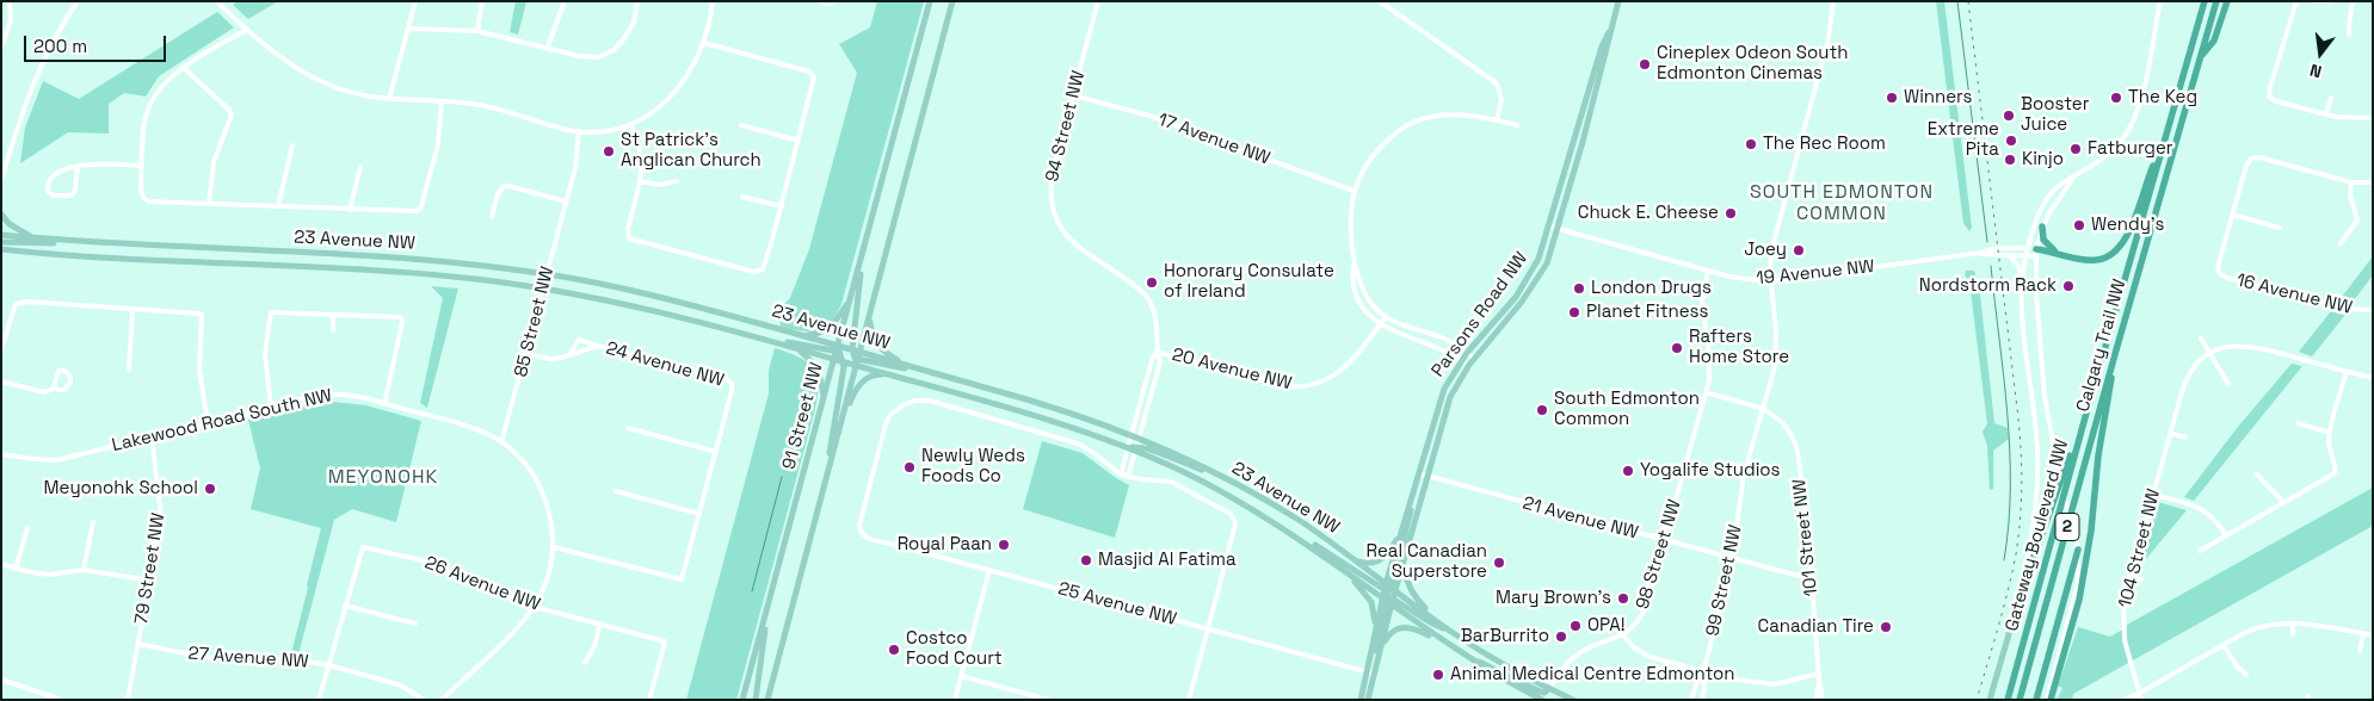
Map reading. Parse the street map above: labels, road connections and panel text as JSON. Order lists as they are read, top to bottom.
{
  "streets": {
    "highway": ["Calgary Trail NW", "2", "Gateway Boulevard NW"],
    "main road": ["23 Avenue NW", "Parsons Road NW", "91 Street NW"],
    "street": [
      "94 Street NW",
      "17 Avenue NW",
      "19 Avenue NW",
      "16 Avenue NW",
      "85 Street NW",
      "24 Avenue NW",
      "20 Avenue NW",
      "Lakewood Road South NW",
      "21 Avenue NW",
      "101 Street NW",
      "104 Street NW",
      "98 Street NW",
      "79 Street NW",
      "99 Street NW",
      "26 Avenue NW",
      "25 Avenue NW",
      "27 Avenue NW"
    ]
  },
  "crossings": [
    ["94 Street NW", "17 Avenue NW"],
    ["94 Street NW", "23 Avenue NW"],
    ["94 Street NW", "20 Avenue NW"],
    ["23 Avenue NW", "Parsons Road NW"],
    ["23 Avenue NW", "85 Street NW"],
    ["23 Avenue NW", "91 Street NW"],
    ["23 Avenue NW", "98 Street NW"],
    ["19 Avenue NW", "Parsons Road NW"],
    ["19 Avenue NW", "98 Street NW"],
    ["19 Avenue NW", "99 Street NW"],
    ["Parsons Road NW", "21 Avenue NW"],
    ["Parsons Road NW", "25 Avenue NW"],
    ["85 Street NW", "24 Avenue NW"],
    ["85 Street NW", "Lakewood Road South NW"],
    ["Lakewood Road South NW", "79 Street NW"],
    ["Lakewood Road South NW", "26 Avenue NW"],
    ["21 Avenue NW", "101 Street NW"],
    ["21 Avenue NW", "98 Street NW"],
    ["21 Avenue NW", "99 Street NW"],
    ["101 Street NW", "99 Street NW"],
    ["79 Street NW", "27 Avenue NW"]
  ],
  "districts": ["SOUTH EDMONTON COMMON", "MEYONOHK"],
  "places": [
    "Cineplex Odeon South Edmonton Cinemas",
    "Winners",
    "The Keg",
    "Booster Juice",
    "Extreme Pita",
    "The Rec Room",
    "Fatburger",
    "St Patrick's Anglican Church",
    "Kinjo",
    "Chuck E. Cheese",
    "Wendy's",
    "Joey",
    "Honorary Consulate of Ireland",
    "Nordstorm Rack",
    "London Drugs",
    "Planet Fitness",
    "Rafters Home Store",
    "South Edmonton Common",
    "Newly Weds Foods Co",
    "Yogalife Studios",
    "Meyonohk School",
    "Royal Paan",
    "Masjid Al Fatima",
    "Real Canadian Superstore",
    "Mary Brown's",
    "OPA!",
    "Canadian Tire",
    "BarBurrito",
    "Costco Food Court",
    "Animal Medical Centre Edmonton"
  ],
  "scale_bar": "200 m",
  "north": "bottom"
}
